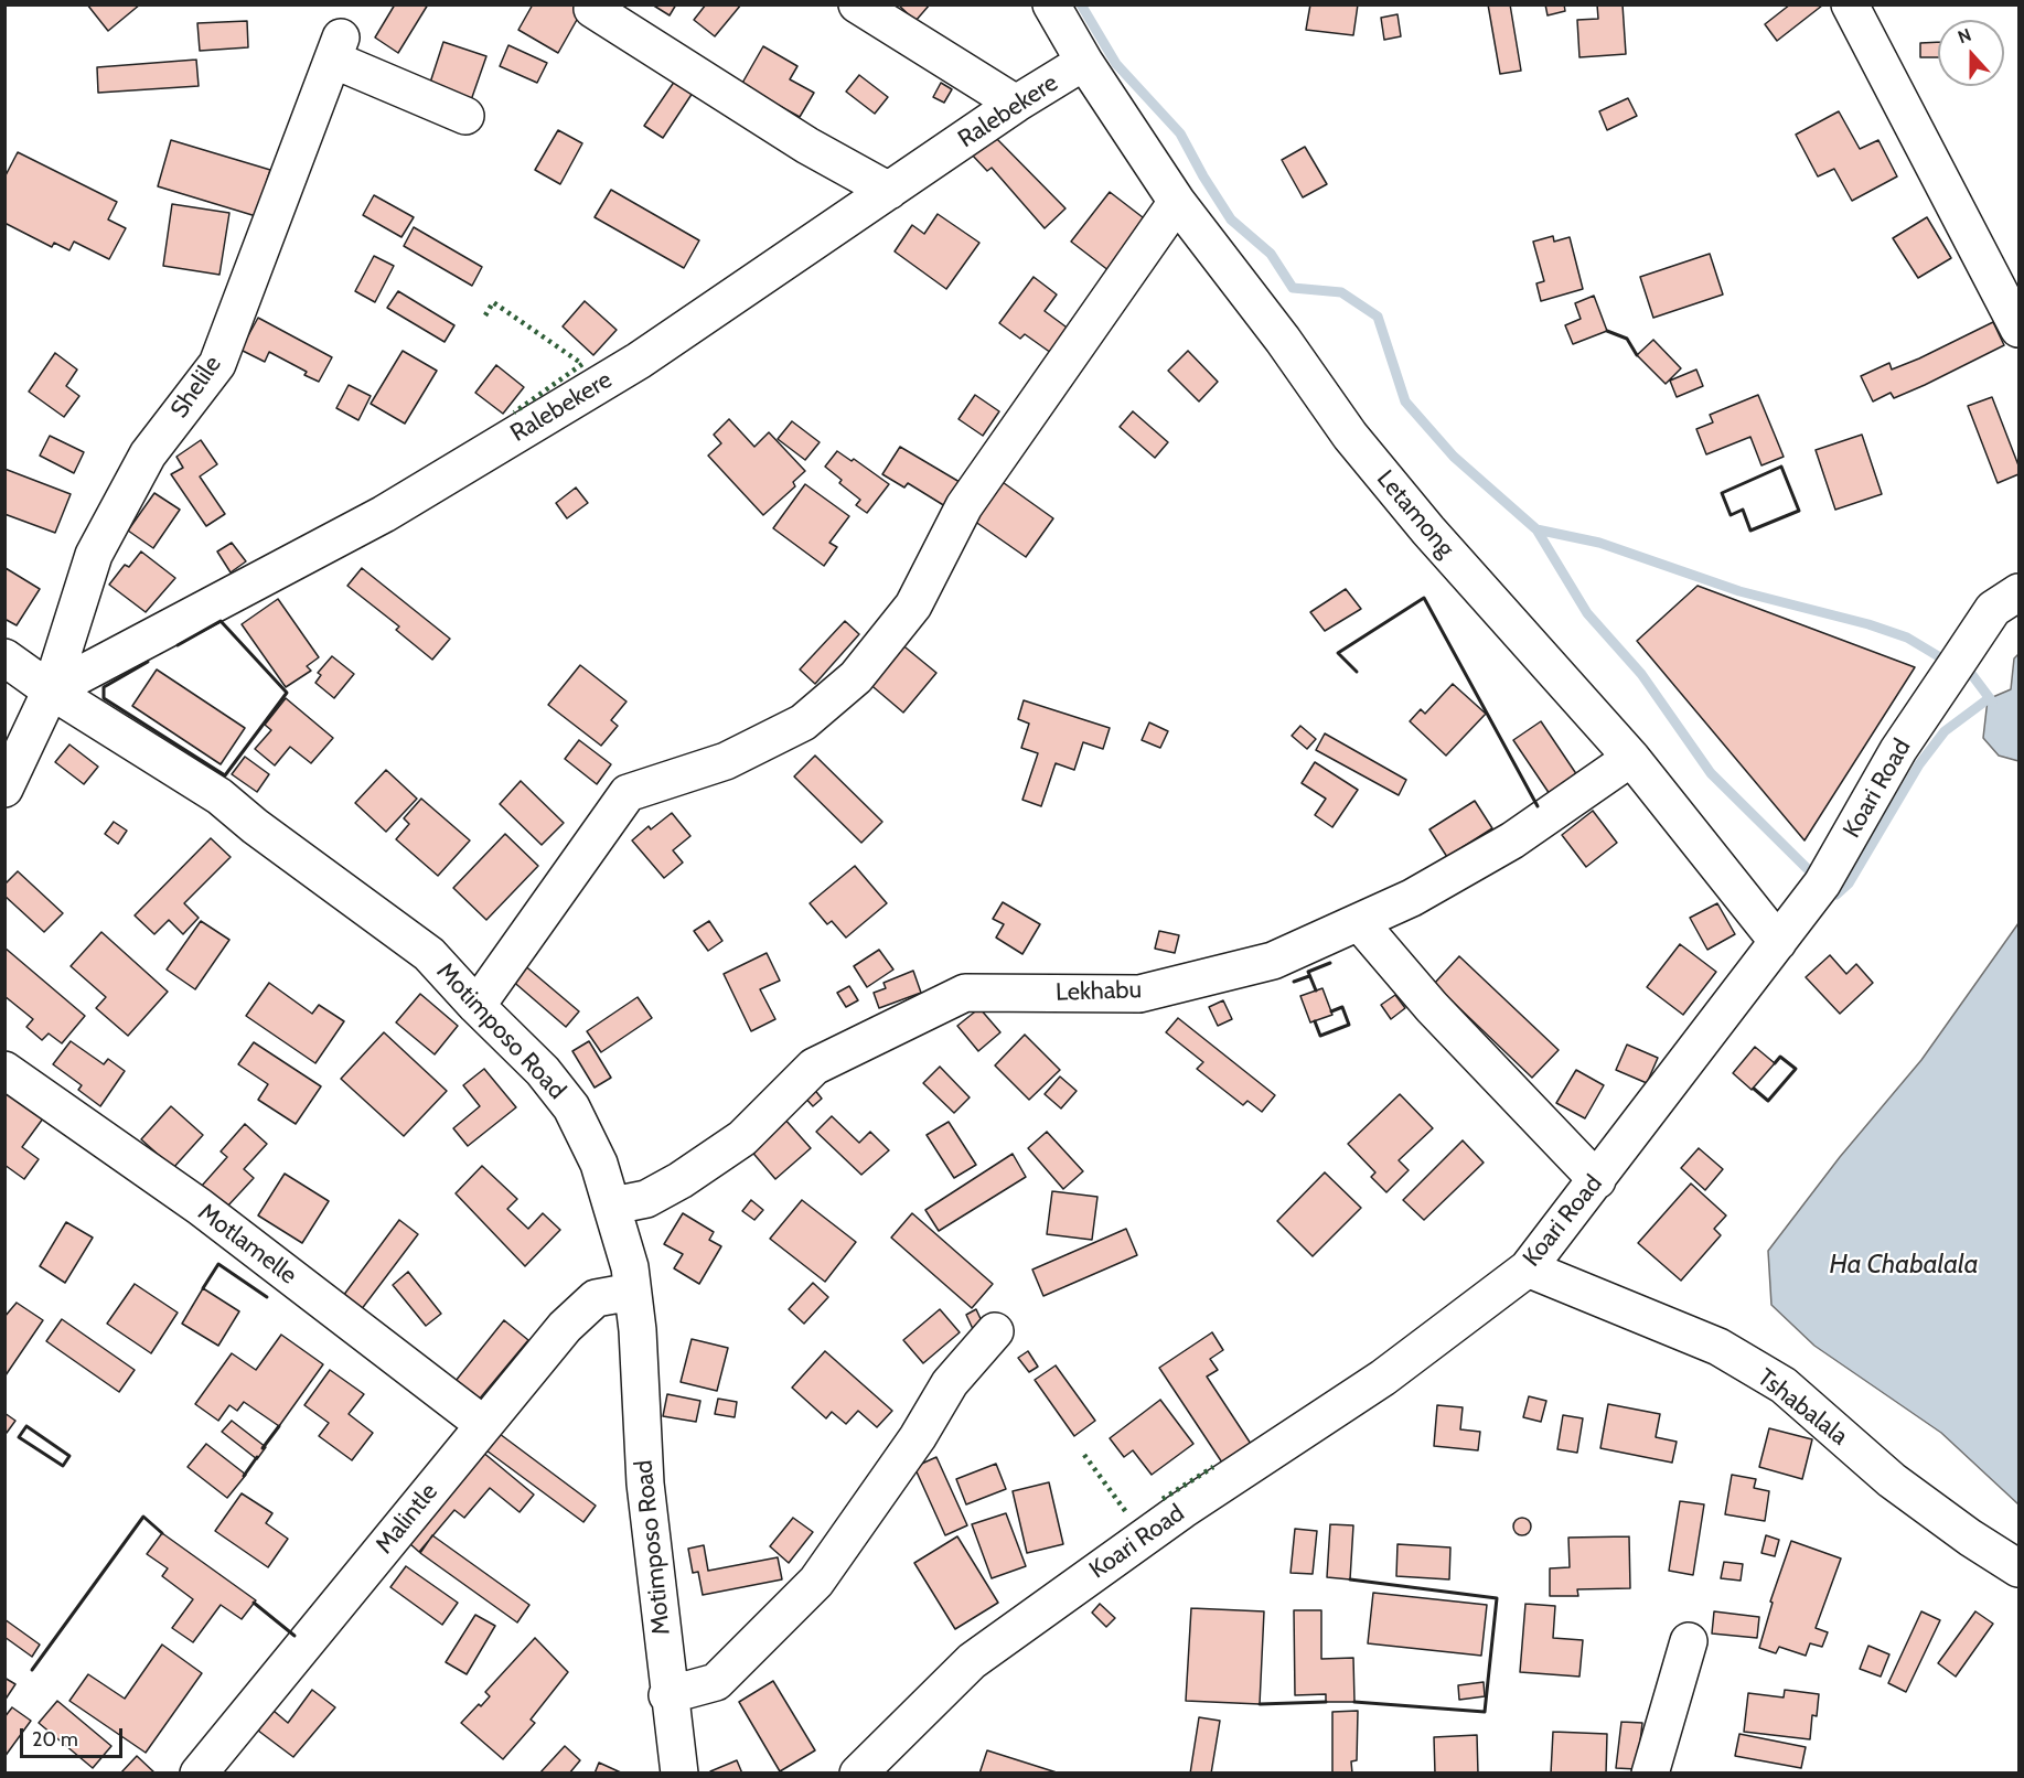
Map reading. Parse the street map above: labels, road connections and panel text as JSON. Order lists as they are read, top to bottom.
{
  "streets": {
    "street": [
      "Ralebekere",
      "Shelile",
      "Letamong",
      "Koari Road",
      "Lekhabu",
      "Motimposo Road",
      "Motlamelle",
      "Tshabalala",
      "Malintle"
    ]
  },
  "crossings": [
    ["Ralebekere", "Shelile"],
    ["Ralebekere", "Letamong"],
    ["Ralebekere", "Motimposo Road"],
    ["Shelile", "Motimposo Road"],
    ["Letamong", "Koari Road"],
    ["Letamong", "Lekhabu"],
    ["Koari Road", "Tshabalala"],
    ["Lekhabu", "Motimposo Road"],
    ["Motimposo Road", "Malintle"],
    ["Motlamelle", "Malintle"]
  ],
  "water": ["Ha Chabalala"],
  "scale_bar": "20 m",
  "north": "top"
}
